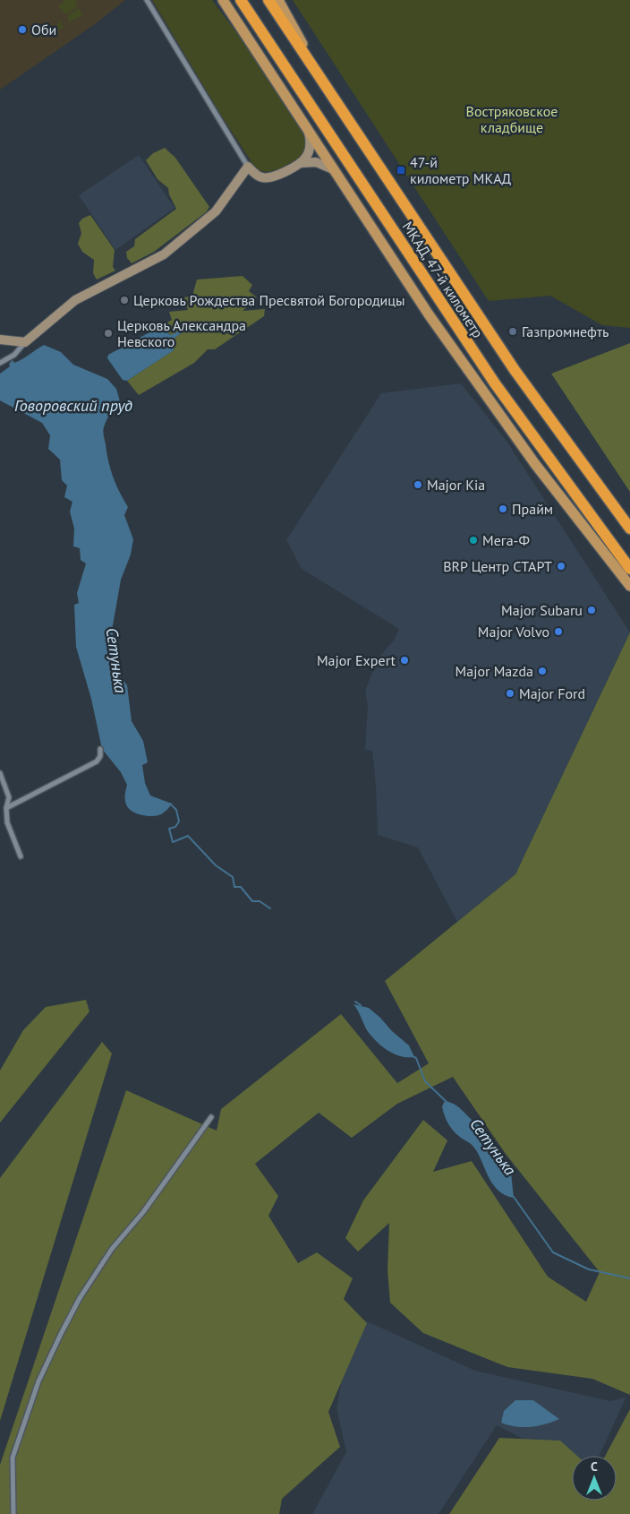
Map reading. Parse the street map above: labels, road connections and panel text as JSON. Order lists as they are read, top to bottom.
{
  "streets": {
    "highway": ["МКАД, 47-й километр"]
  },
  "water": ["Говоровский пруд", "Сетунька"],
  "parks": ["Востряковское кладбище"],
  "places": {
    "other": [
      "Оби",
      "Церковь Рождества Пресвятой Богородицы",
      "Газпромнефть",
      "Церковь Александра Невского",
      "Major Kia",
      "Прайм",
      "Мега-Ф",
      "BRP Центр СТАРТ",
      "Major Subaru",
      "Major Volvo",
      "Major Expert",
      "Major Mazda",
      "Major Ford"
    ],
    "transit": ["47-й километр МКАД"]
  },
  "north": "top"
}
